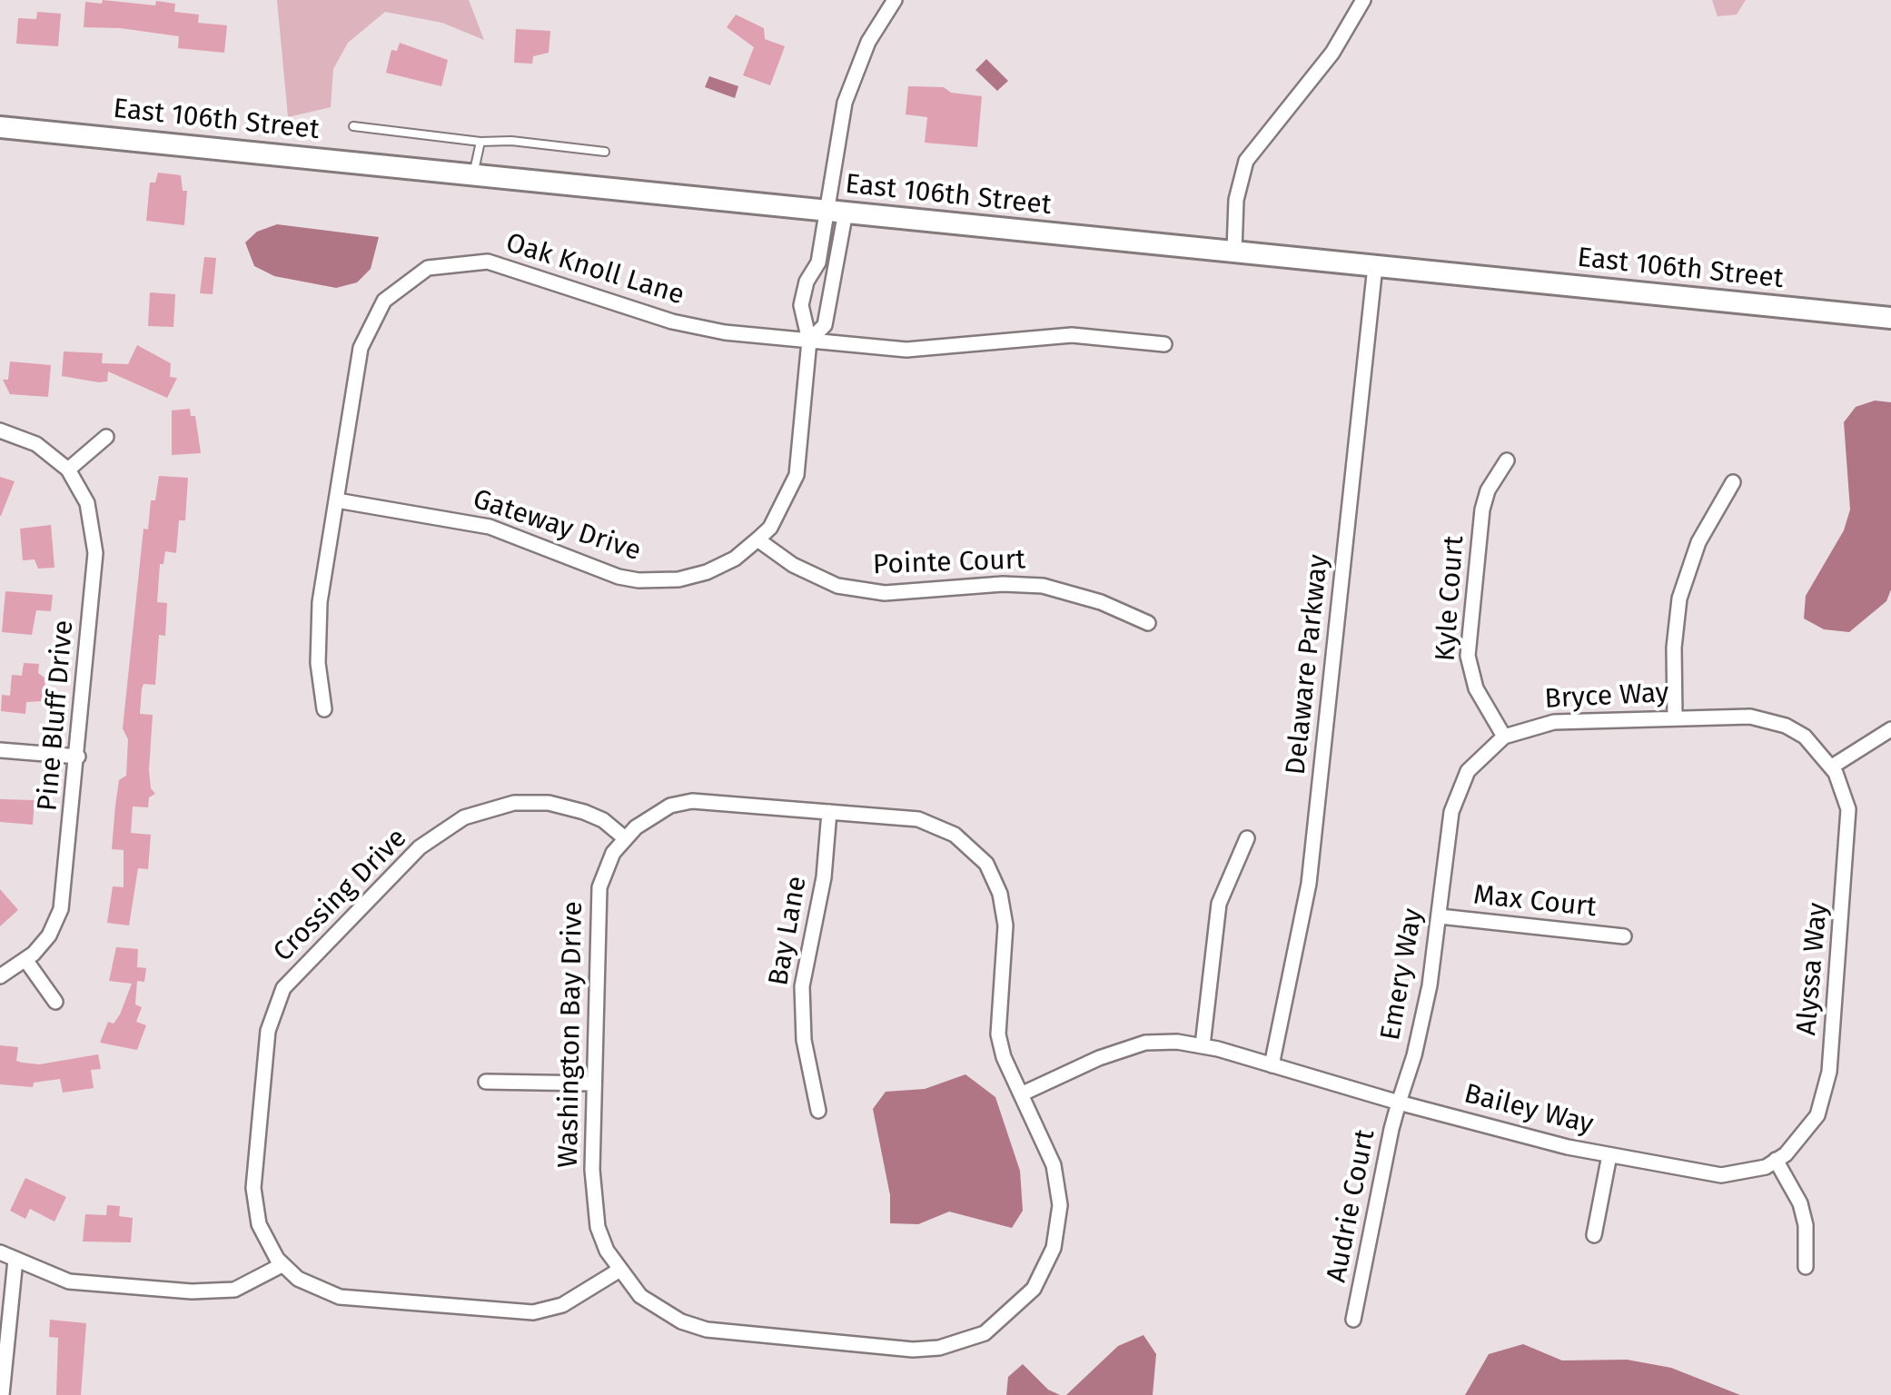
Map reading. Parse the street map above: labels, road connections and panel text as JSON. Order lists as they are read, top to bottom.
{
  "streets": {
    "main road": ["East 106th Street"],
    "street": [
      "Oak Knoll Lane",
      "Gateway Drive",
      "Pointe Court",
      "Kyle Court",
      "Delaware Parkway",
      "Bryce Way",
      "Pine Bluff Drive",
      "Crossing Drive",
      "Max Court",
      "Bay Lane",
      "Alyssa Way",
      "Emery Way",
      "Washington Bay Drive",
      "Bailey Way",
      "Audrie Court"
    ]
  },
  "crossings": [
    ["East 106th Street", "Gateway Drive"],
    ["East 106th Street", "Delaware Parkway"],
    ["Oak Knoll Lane", "Gateway Drive"],
    ["Gateway Drive", "Pointe Court"],
    ["Kyle Court", "Bryce Way"],
    ["Delaware Parkway", "Bailey Way"],
    ["Bryce Way", "Alyssa Way"],
    ["Bryce Way", "Emery Way"],
    ["Crossing Drive", "Washington Bay Drive"],
    ["Max Court", "Emery Way"],
    ["Bay Lane", "Washington Bay Drive"],
    ["Alyssa Way", "Bailey Way"],
    ["Emery Way", "Bailey Way"],
    ["Emery Way", "Audrie Court"],
    ["Washington Bay Drive", "Bailey Way"],
    ["Bailey Way", "Audrie Court"]
  ]
}
